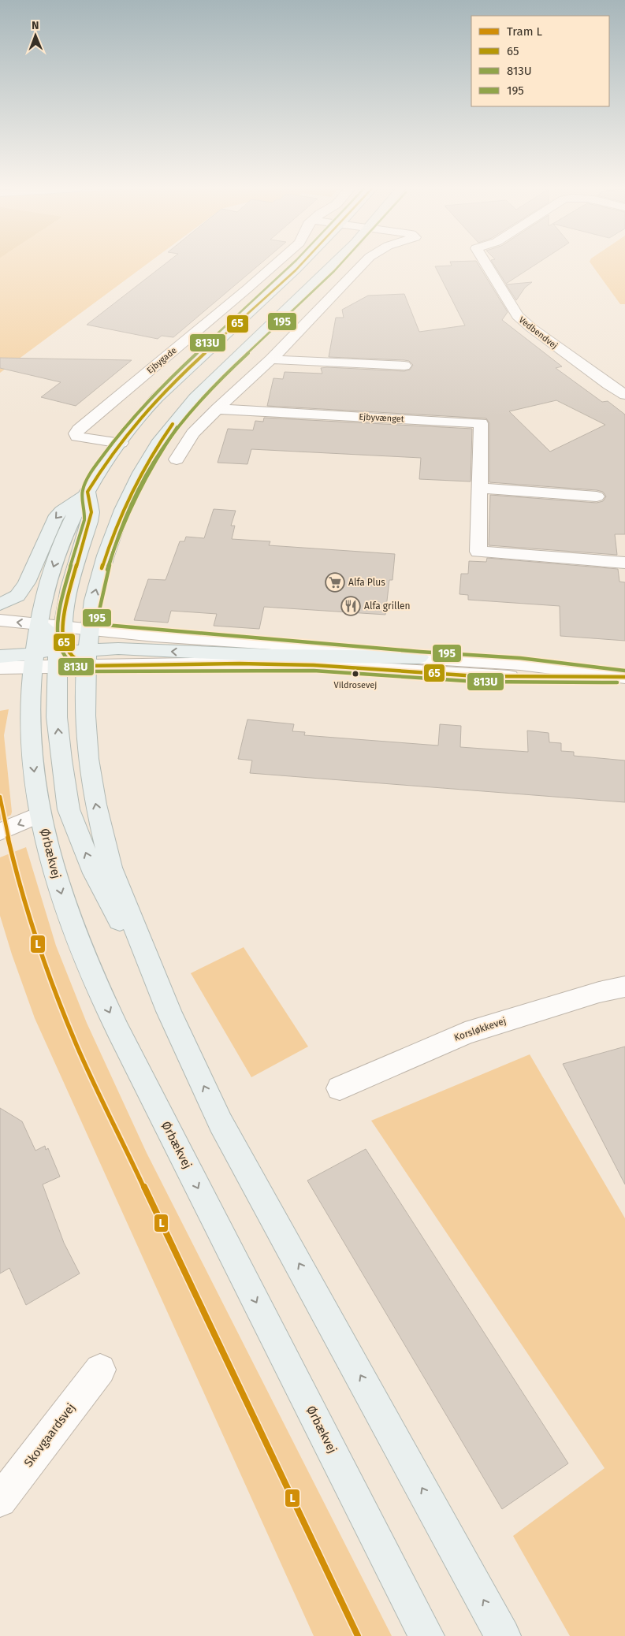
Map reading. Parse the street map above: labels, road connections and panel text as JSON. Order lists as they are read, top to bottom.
{
  "streets": {
    "main road": ["Ørbækvej"],
    "street": [
      "Vedbendvej",
      "Ejbygade",
      "Ejbyvænget",
      "Korsløkkevej",
      "Skovgaardsvej"
    ]
  },
  "places": {
    "supermarket": ["Alfa Plus"],
    "restaurant": ["Alfa grillen"],
    "other": ["Vildrosevej"]
  },
  "lines": [
    "transit line 65",
    "transit line 813U",
    "transit line 195",
    "tram line L"
  ],
  "legend": [
    "Tram L",
    "65",
    "813U",
    "195"
  ],
  "north": "top"
}
